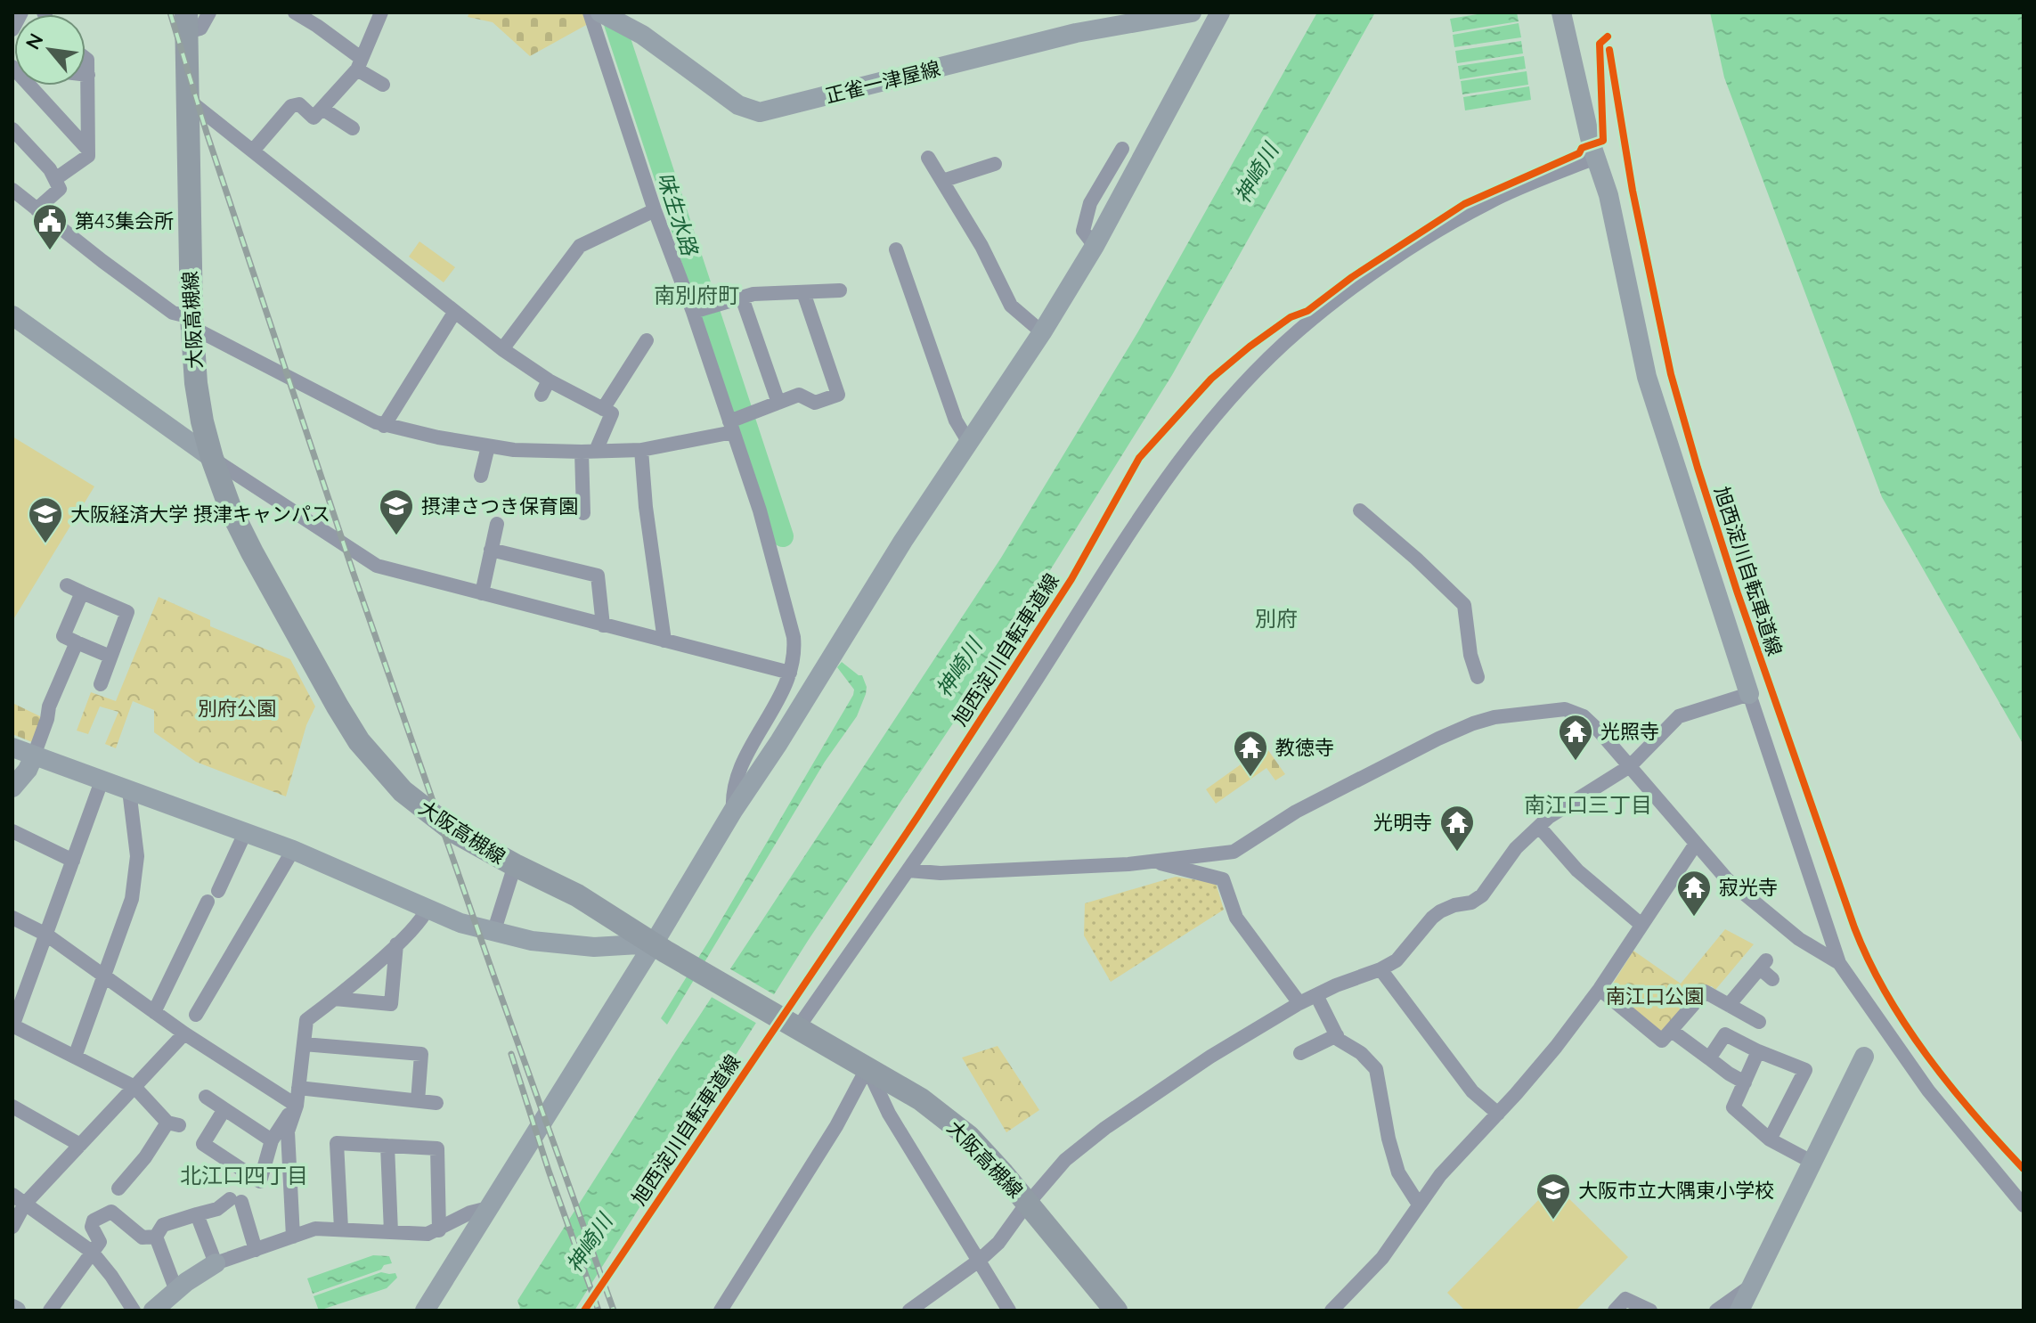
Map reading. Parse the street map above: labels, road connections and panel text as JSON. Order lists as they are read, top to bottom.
{
  "streets": {
    "main road": ["大阪高槻線"],
    "street": ["正雀一津屋線"],
    "cycle path": ["旭西淀川自転車道線"]
  },
  "districts": [
    "南別府町",
    "別府",
    "南江口三丁目",
    "北江口四丁目"
  ],
  "water": ["神崎川", "味生水路"],
  "parks": ["別府公園", "南江口公園"],
  "places": {
    "public building": ["第43集会所"],
    "school or university": ["摂津さつき保育園", "大阪経済大学 摂津キャンパス", "大阪市立大隅東小学校"],
    "temple": [
      "光照寺",
      "教徳寺",
      "光明寺",
      "寂光寺"
    ]
  },
  "north": "top left"
}
